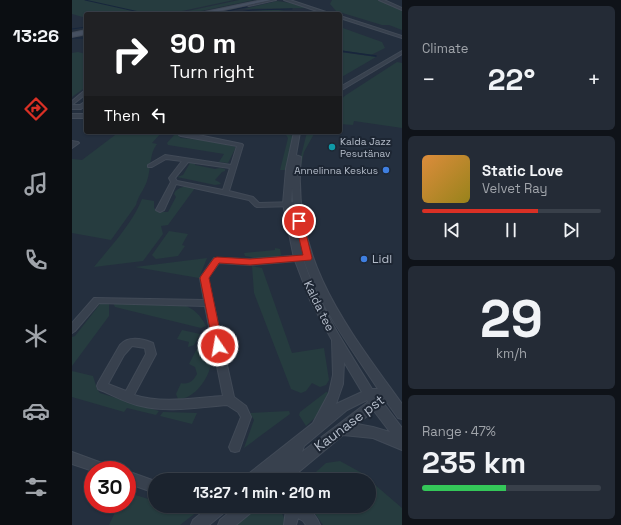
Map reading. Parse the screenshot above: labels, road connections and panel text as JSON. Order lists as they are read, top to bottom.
{
  "streets": {
    "street": ["Kalda tee", "Kaunase pst"]
  },
  "crossings": [
    ["Kalda tee", "Kaunase pst"]
  ],
  "places": ["Kalda Jazz Pesutänav", "Annelinna Keskus", "Lidl"],
  "page": {
    "tabs": "13:26",
    "tile": [
      "Climate",
      ["29", "km/h"],
      ["Range · 47%", "235 km"]
    ],
    "turn": ["90 m", "Turn right"],
    "heat": ["−", "22°", "+"],
    "then": "Then",
    "song": ["Static Love", "Velvet Ray"],
    "limit": "30",
    "trip": "13:27 · 1 min · 210 m"
  }
}
